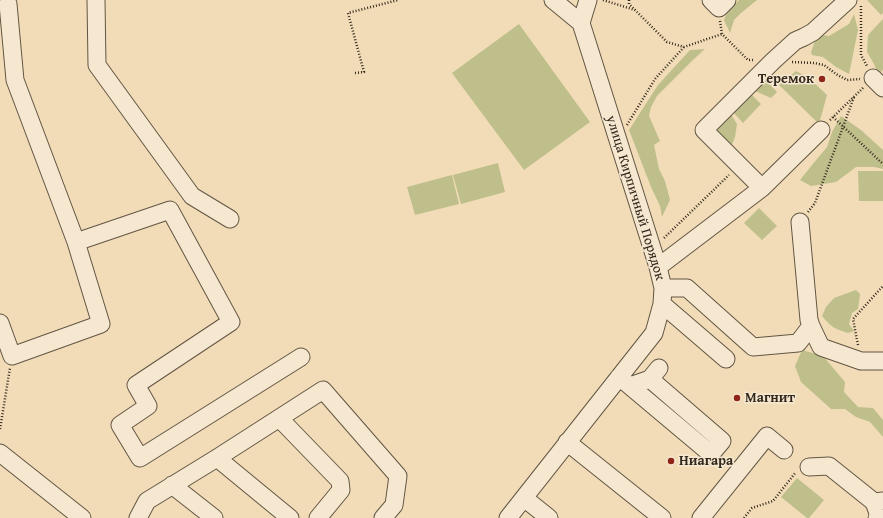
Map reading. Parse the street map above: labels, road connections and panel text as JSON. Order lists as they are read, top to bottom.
{
  "streets": {
    "street": ["улица Кирпичный Порядок"]
  },
  "places": ["Теремок", "Магнит", "Ниагара"]
}
